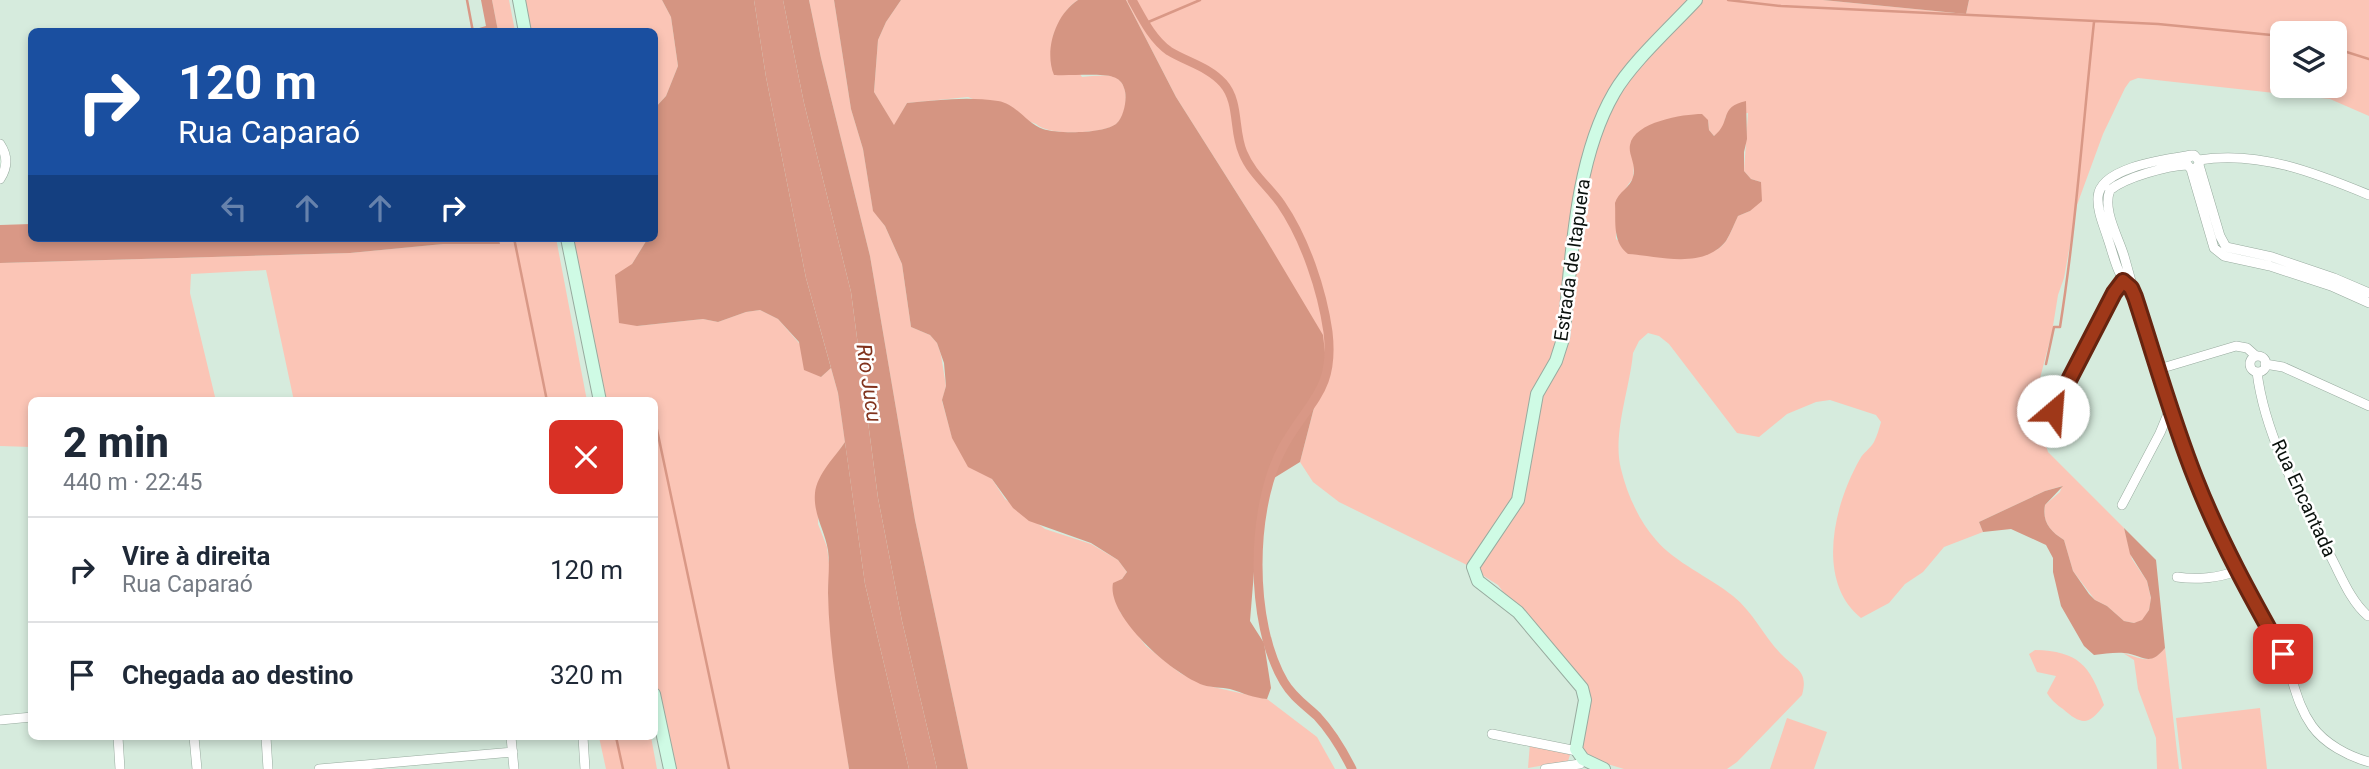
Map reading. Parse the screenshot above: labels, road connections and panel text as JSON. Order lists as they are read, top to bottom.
{
  "streets": {
    "street": ["Estrada de Itapuera", "Rua Encantada"]
  },
  "water": ["Rio Jucu"],
  "page": {
    "turn": ["120 m", "Rua Caparaó"],
    "heading": ["2 min", "440 m · 22:45"],
    "list": [
      {
        "name": "Vire à direita",
        "note": "Rua Caparaó",
        "value": "120 m"
      },
      {
        "name": "Chegada ao destino",
        "value": "320 m"
      }
    ]
  }
}
